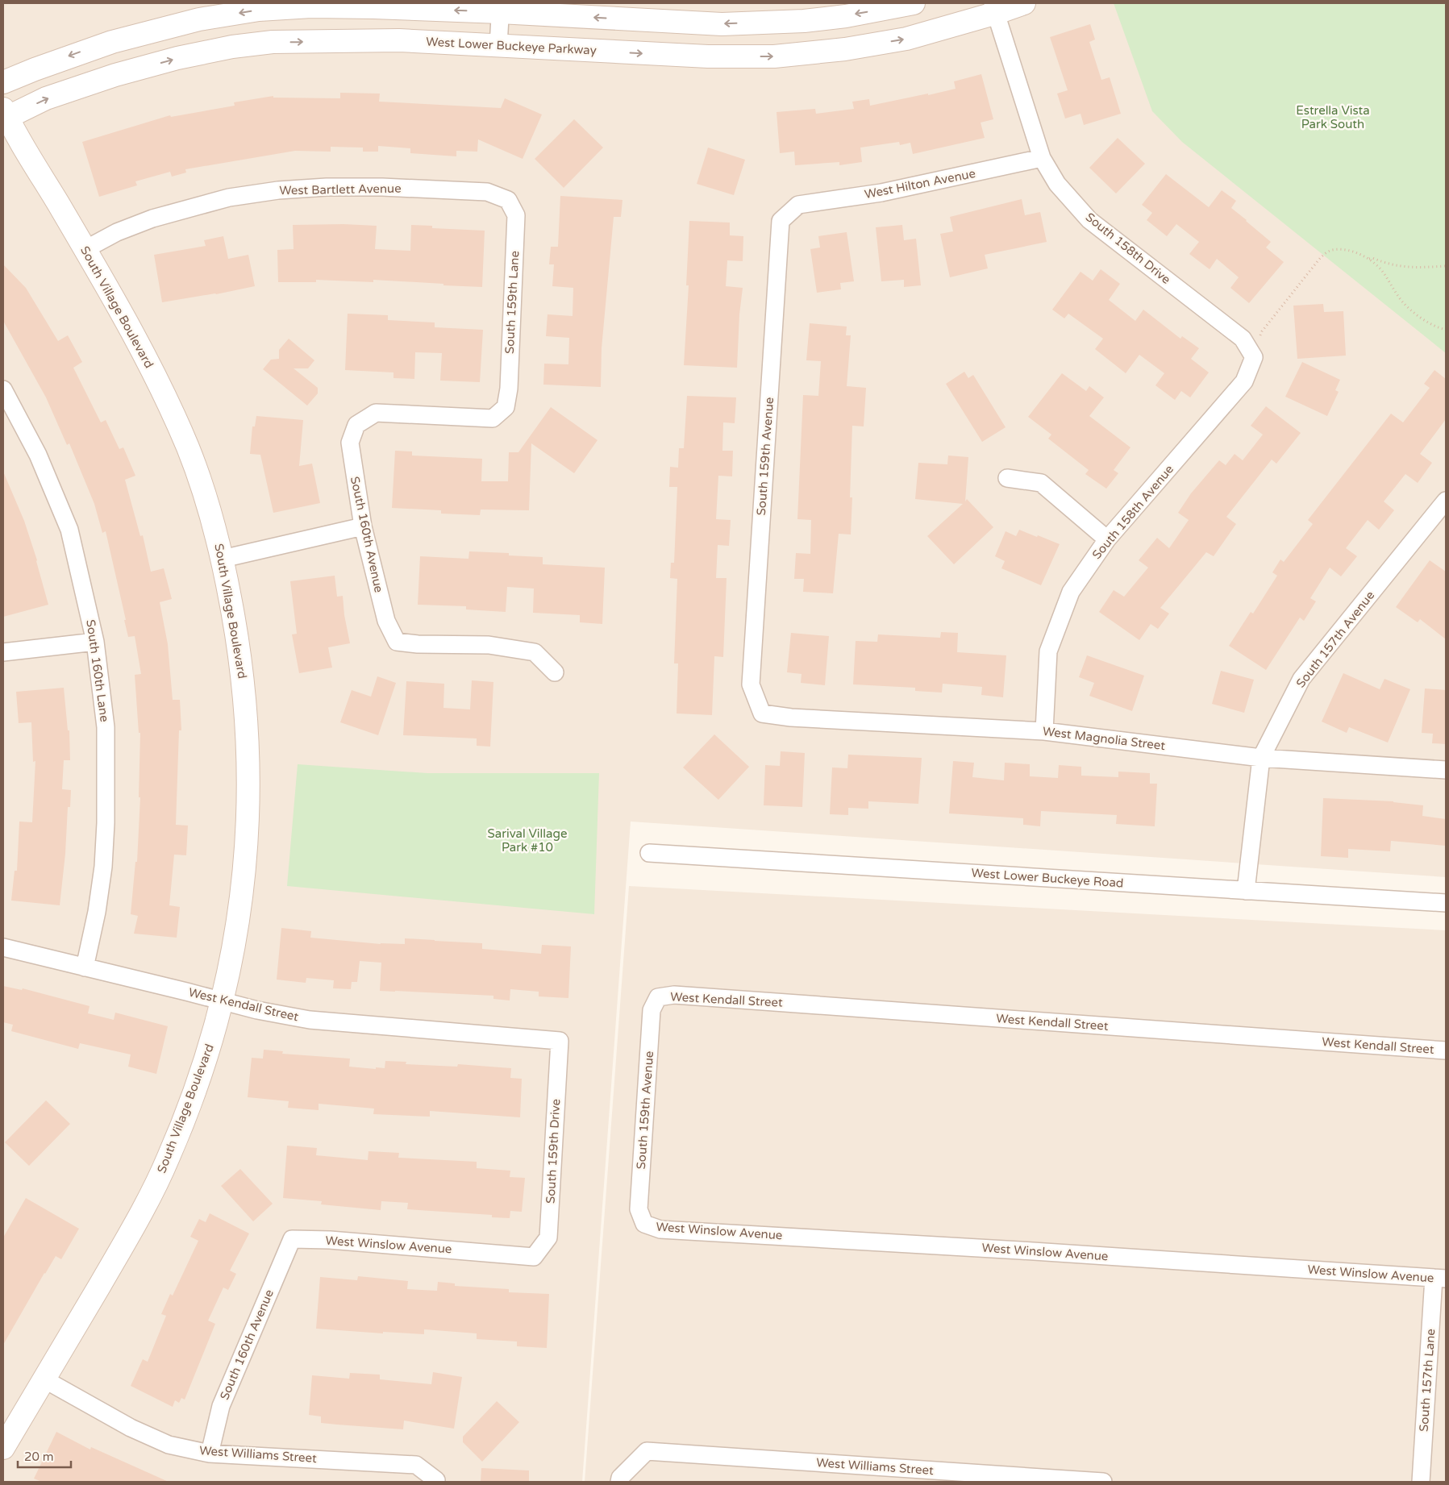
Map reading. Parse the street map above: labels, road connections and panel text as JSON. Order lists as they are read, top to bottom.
{
  "streets": {
    "main road": ["West Lower Buckeye Parkway", "South Village Boulevard"],
    "street": [
      "West Hilton Avenue",
      "West Bartlett Avenue",
      "South 158th Drive",
      "South 159th Lane",
      "South 159th Avenue",
      "South 158th Avenue",
      "South 160th Avenue",
      "South 157th Avenue",
      "South 160th Lane",
      "West Magnolia Street",
      "West Lower Buckeye Road",
      "West Kendall Street",
      "South 159th Drive",
      "West Winslow Avenue",
      "South 157th Lane",
      "West Williams Street"
    ]
  },
  "crossings": [
    ["West Lower Buckeye Parkway", "South 158th Drive"],
    ["West Lower Buckeye Parkway", "South Village Boulevard"],
    ["West Hilton Avenue", "South 158th Drive"],
    ["West Hilton Avenue", "South 159th Avenue"],
    ["West Bartlett Avenue", "South 159th Lane"],
    ["West Bartlett Avenue", "South Village Boulevard"],
    ["South 158th Drive", "South 158th Avenue"],
    ["South 159th Lane", "South 160th Avenue"],
    ["South Village Boulevard", "West Kendall Street"],
    ["South Village Boulevard", "West Williams Street"],
    ["South 159th Avenue", "West Magnolia Street"],
    ["South 159th Avenue", "West Kendall Street"],
    ["South 159th Avenue", "West Winslow Avenue"],
    ["South 158th Avenue", "West Magnolia Street"],
    ["South 160th Avenue", "West Winslow Avenue"],
    ["South 160th Avenue", "West Williams Street"],
    ["South 157th Avenue", "West Magnolia Street"],
    ["South 157th Avenue", "West Lower Buckeye Road"],
    ["South 160th Lane", "West Kendall Street"],
    ["West Kendall Street", "South 159th Drive"],
    ["South 159th Drive", "West Winslow Avenue"],
    ["West Winslow Avenue", "South 157th Lane"]
  ],
  "parks": ["Estrella Vista Park South", "Sarival Village Park #10"],
  "scale_bar": "20 m"
}
